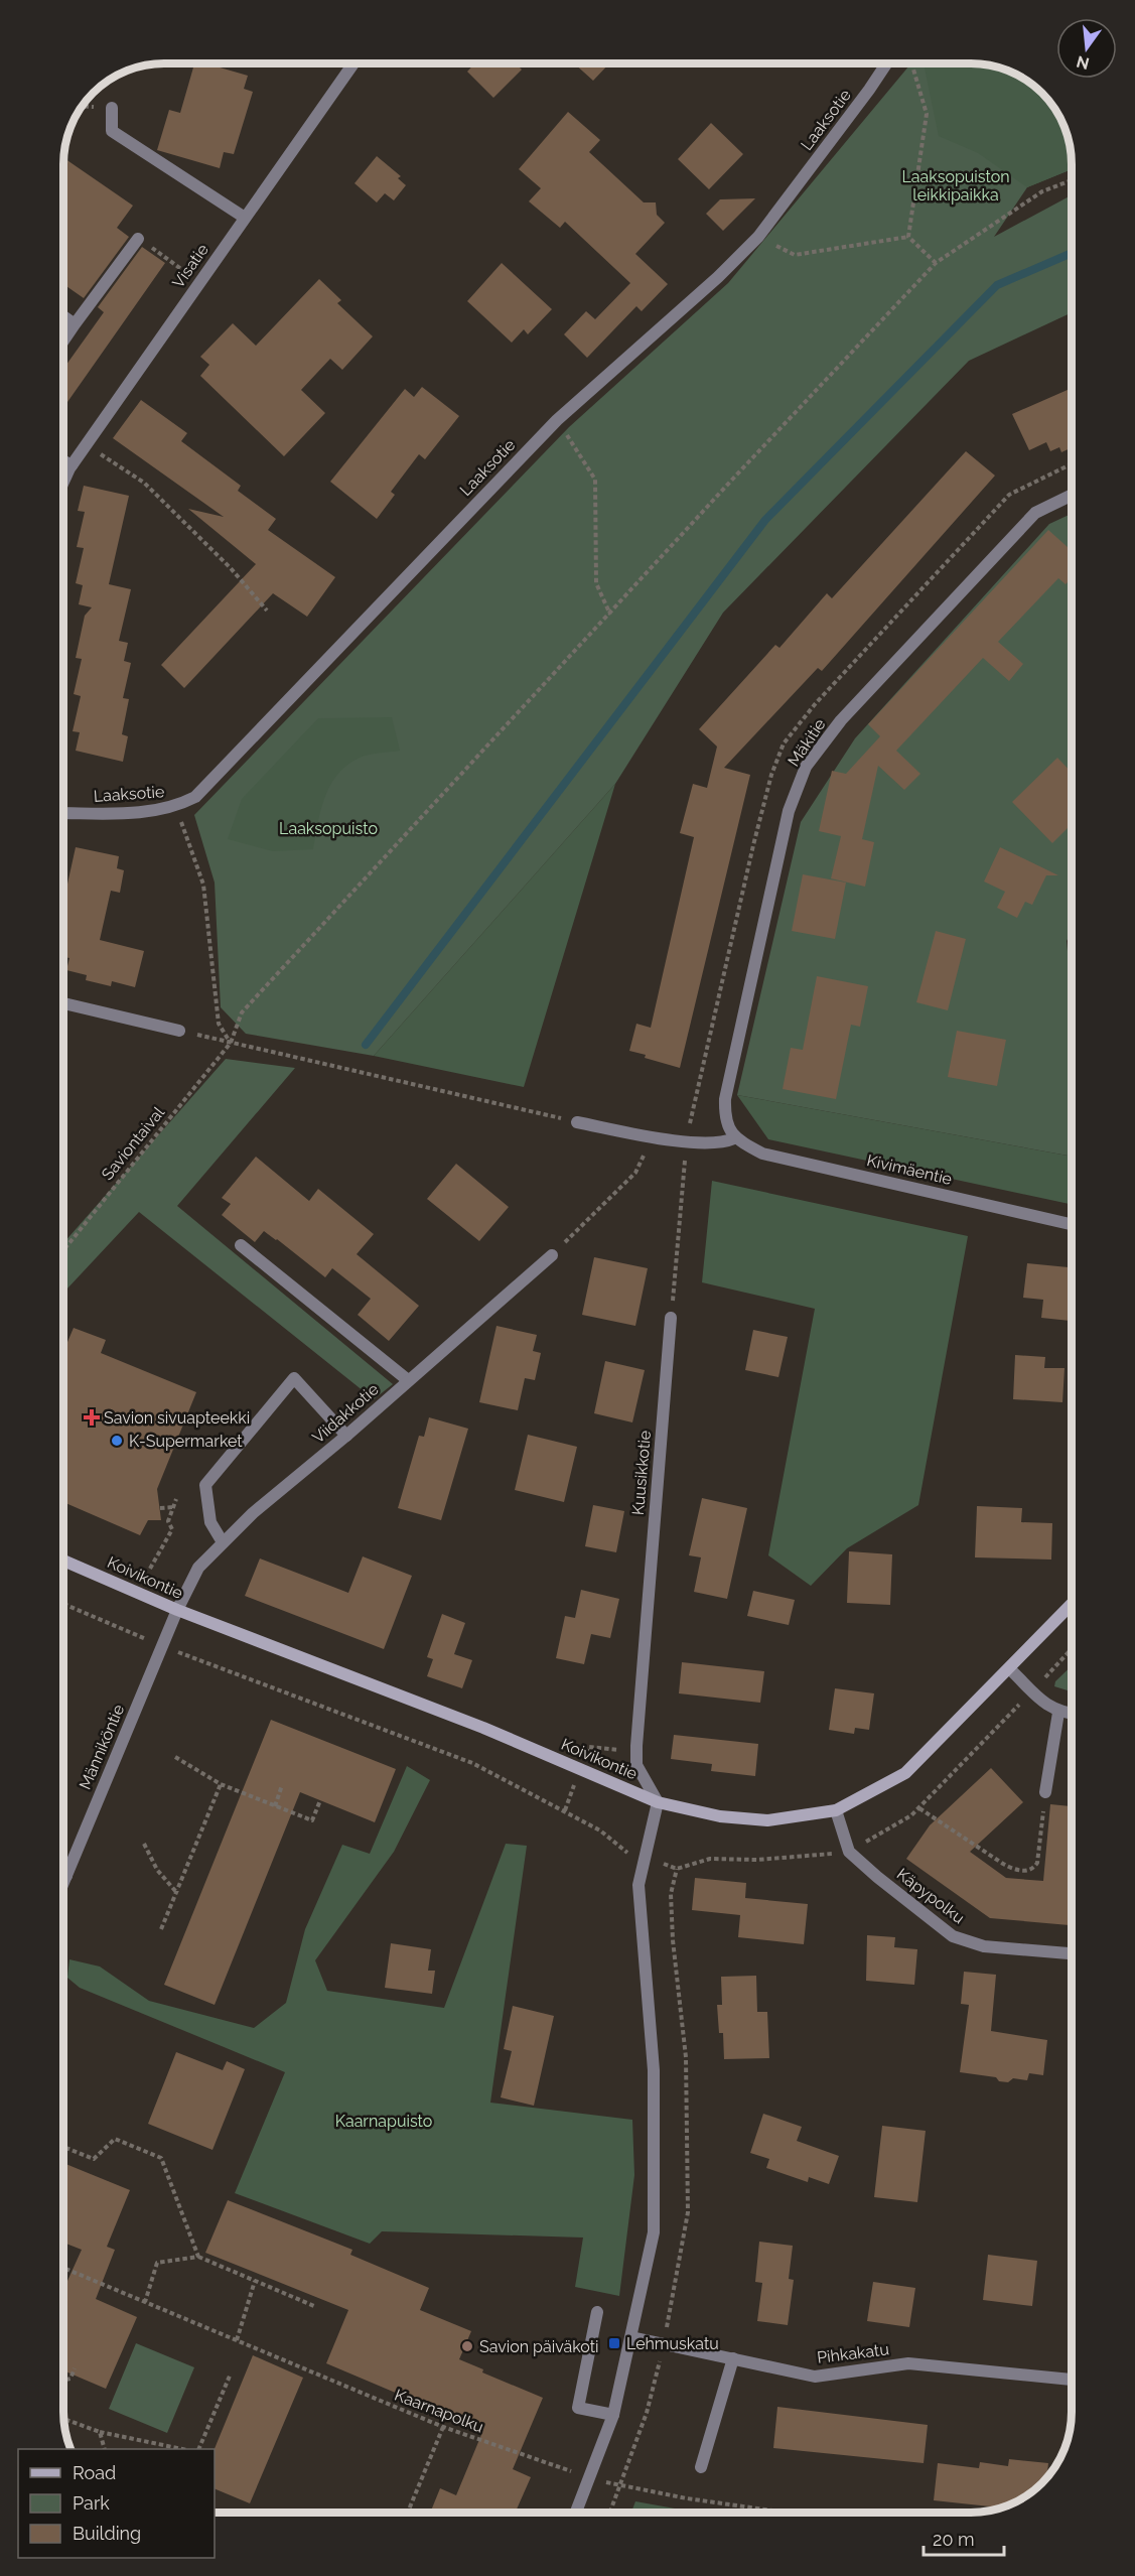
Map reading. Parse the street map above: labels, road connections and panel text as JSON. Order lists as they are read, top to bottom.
{
  "streets": {
    "main road": ["Koivikontie"],
    "street": [
      "Laaksotie",
      "Visatie",
      "Mäkitie",
      "Kivimäentie",
      "Viidakkotie",
      "Kuusikkotie",
      "Männiköntie",
      "Käpypolku",
      "Pihkakatu"
    ],
    "path": ["Saviontaival", "Kaarnapolku"]
  },
  "crossings": [
    ["Mäkitie", "Kivimäentie"],
    ["Viidakkotie", "Koivikontie"],
    ["Viidakkotie", "Männiköntie"],
    ["Kuusikkotie", "Koivikontie"],
    ["Koivikontie", "Männiköntie"],
    ["Koivikontie", "Käpypolku"]
  ],
  "parks": ["Laaksopuiston leikkipaikka", "Laaksopuisto", "Kaarnapuisto"],
  "places": {
    "health": ["Savion sivuapteekki"],
    "other": ["K-Supermarket", "Savion päiväkoti"],
    "transit": ["Lehmuskatu"]
  },
  "legend": ["Road", "Park", "Building"],
  "scale_bar": "20 m",
  "north": "bottom"
}
